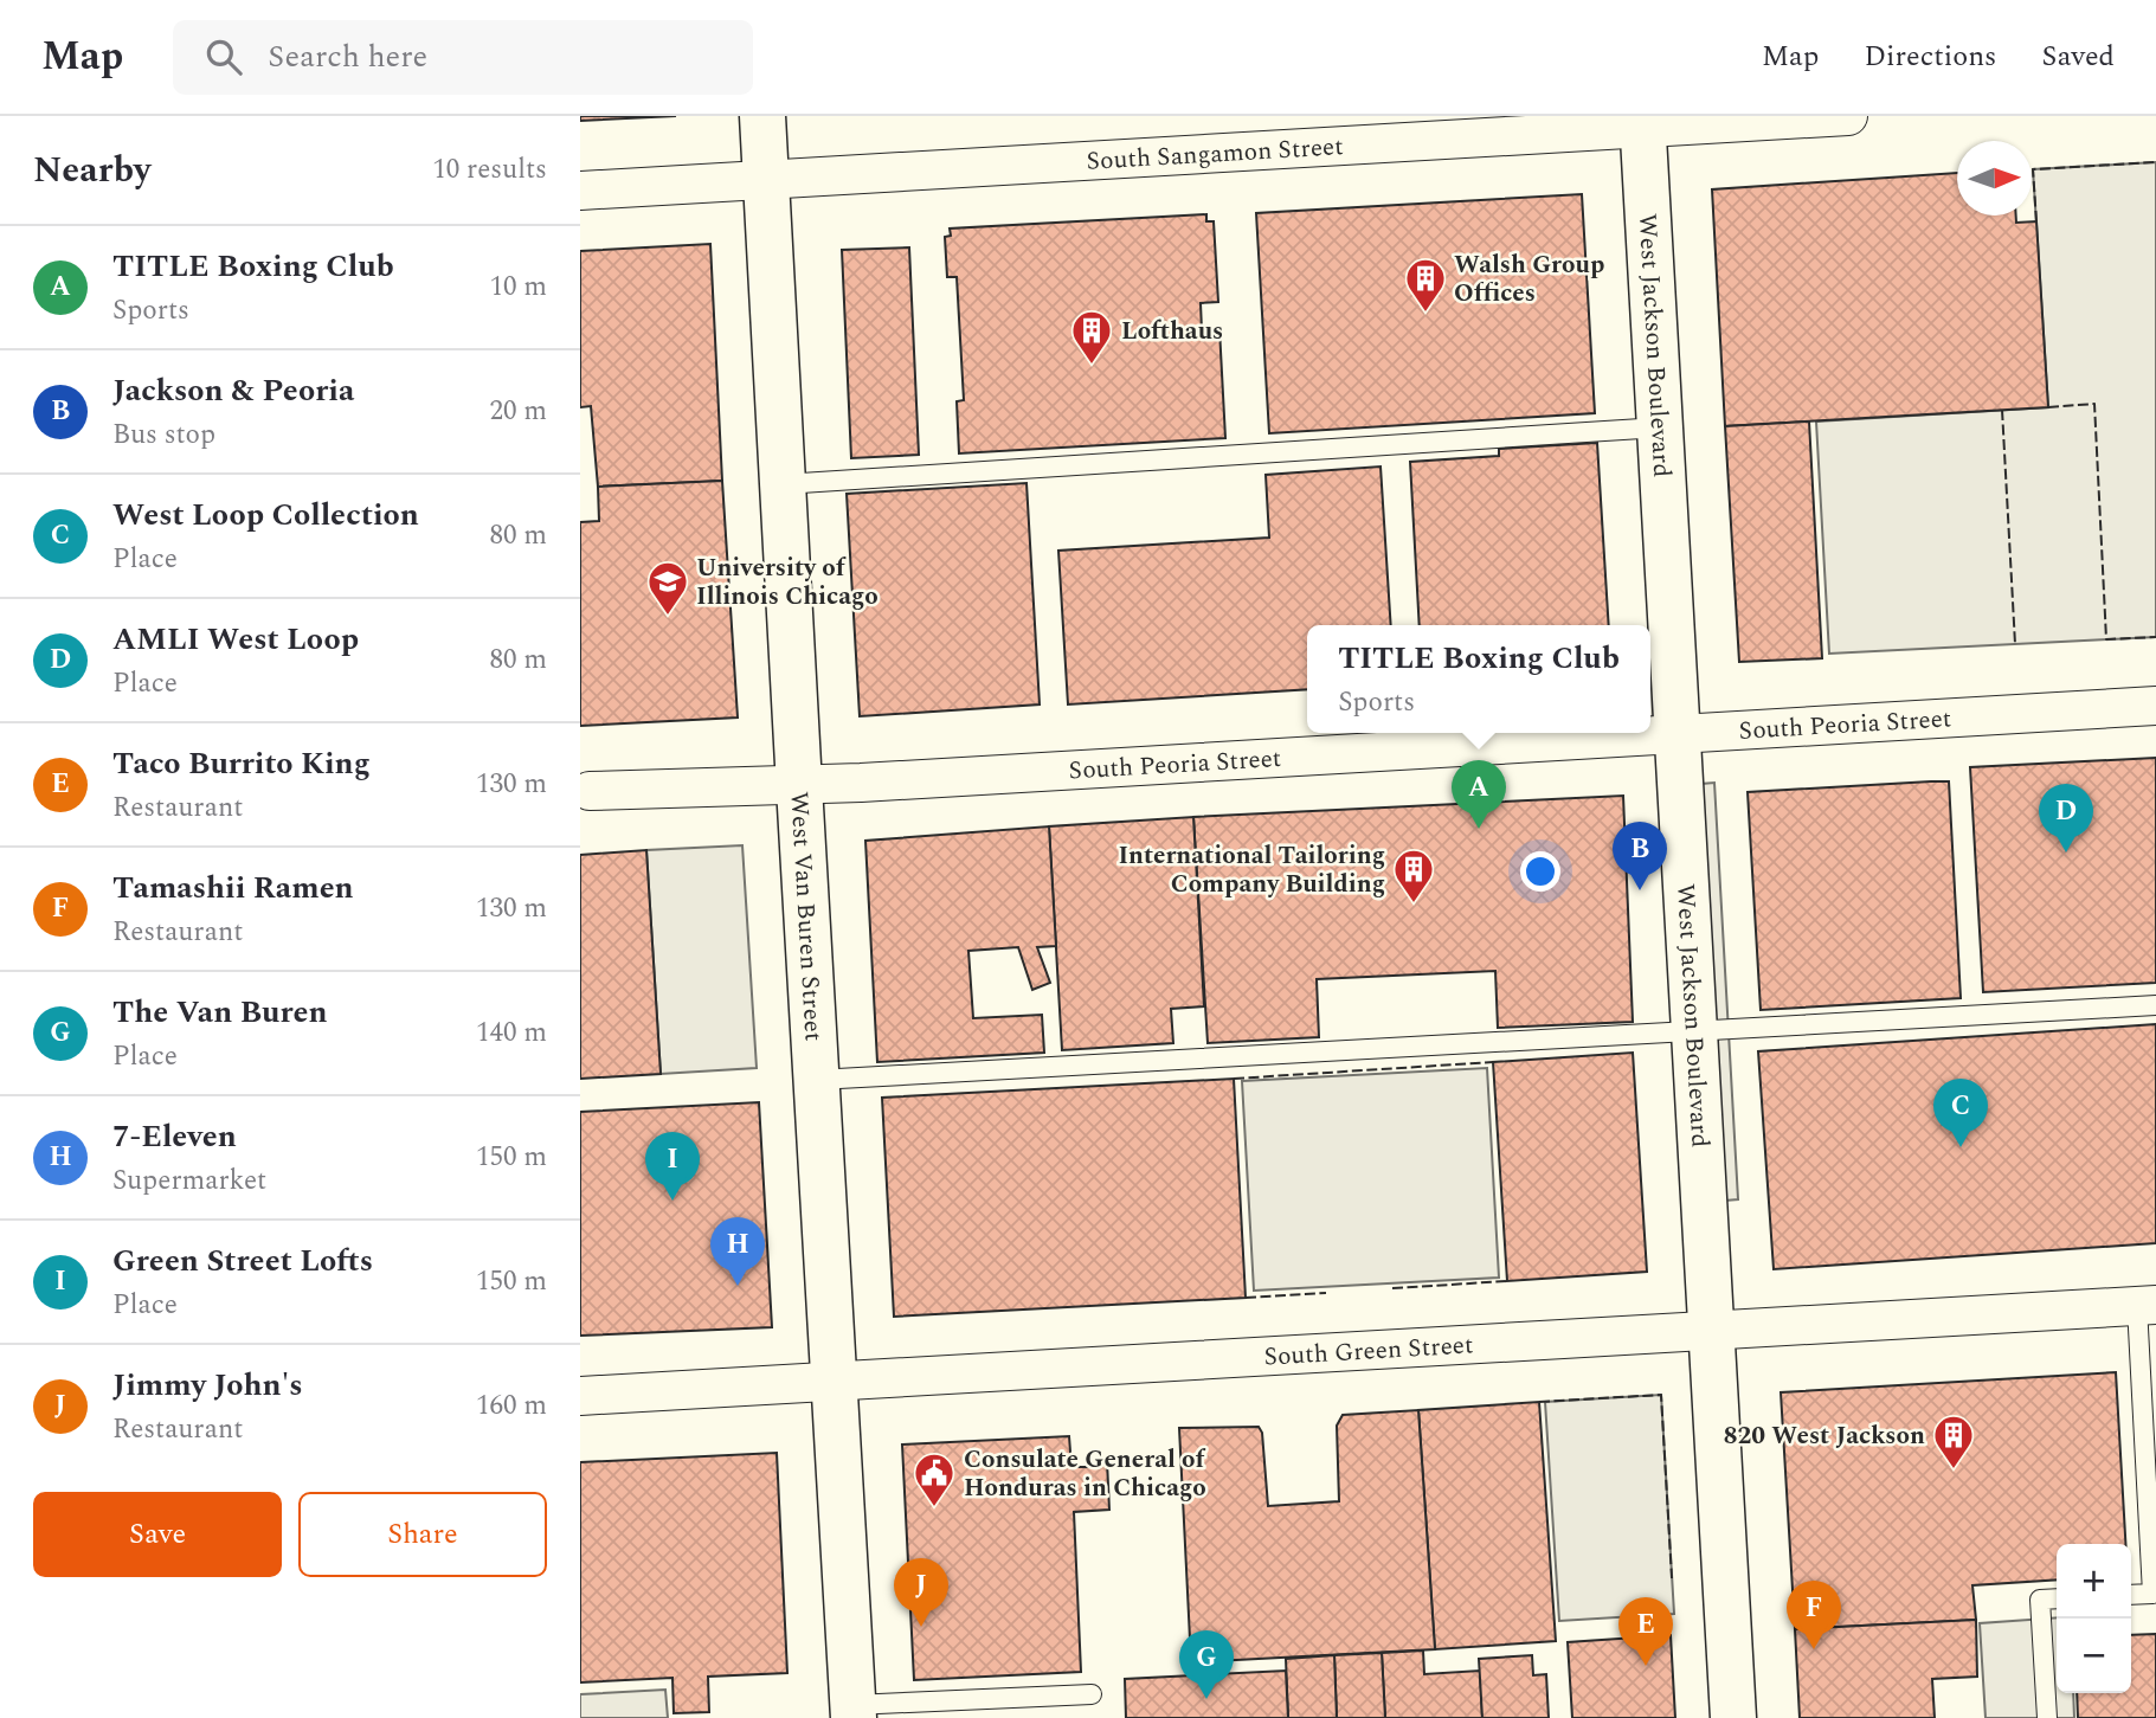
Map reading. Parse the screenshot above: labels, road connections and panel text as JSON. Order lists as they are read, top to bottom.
{
  "streets": {
    "street": [
      "South Sangamon Street",
      "West Jackson Boulevard",
      "South Peoria Street",
      "West Van Buren Street",
      "South Green Street"
    ]
  },
  "crossings": [
    ["South Sangamon Street", "West Jackson Boulevard"],
    ["South Sangamon Street", "West Van Buren Street"],
    ["West Jackson Boulevard", "South Peoria Street"],
    ["West Jackson Boulevard", "South Green Street"],
    ["South Peoria Street", "West Van Buren Street"],
    ["West Van Buren Street", "South Green Street"]
  ],
  "places": {
    "building": [
      "Walsh Group Offices",
      "Lofthaus",
      "International Tailoring Company Building",
      "820 West Jackson"
    ],
    "school or university": ["University of Illinois Chicago"],
    "public building": ["Consulate General of Honduras in Chicago"]
  },
  "north": "right",
  "page": {
    "header": "Map",
    "search": "Search here",
    "nav": ["Map", "Directions", "Saved"],
    "heading": ["Nearby", "10 results"],
    "list": [
      {
        "mark": "A",
        "name": "TITLE Boxing Club",
        "note": "Sports",
        "value": "10 m"
      },
      {
        "mark": "B",
        "name": "Jackson & Peoria",
        "note": "Bus stop",
        "value": "20 m"
      },
      {
        "mark": "C",
        "name": "West Loop Collection",
        "note": "Place",
        "value": "80 m"
      },
      {
        "mark": "D",
        "name": "AMLI West Loop",
        "note": "Place",
        "value": "80 m"
      },
      {
        "mark": "E",
        "name": "Taco Burrito King",
        "note": "Restaurant",
        "value": "130 m"
      },
      {
        "mark": "F",
        "name": "Tamashii Ramen",
        "note": "Restaurant",
        "value": "130 m"
      },
      {
        "mark": "G",
        "name": "The Van Buren",
        "note": "Place",
        "value": "140 m"
      },
      {
        "mark": "H",
        "name": "7-Eleven",
        "note": "Supermarket",
        "value": "150 m"
      },
      {
        "mark": "I",
        "name": "Green Street Lofts",
        "note": "Place",
        "value": "150 m"
      },
      {
        "mark": "J",
        "name": "Jimmy John's",
        "note": "Restaurant",
        "value": "160 m"
      }
    ],
    "popup": ["TITLE Boxing Club", "Sports"],
    "pins": [
      "A",
      "D",
      "B",
      "C",
      "I",
      "H",
      "J",
      "F",
      "E",
      "G"
    ],
    "buttons": ["Save", "Share"],
    "map_buttons": ["+", "−"]
  }
}
